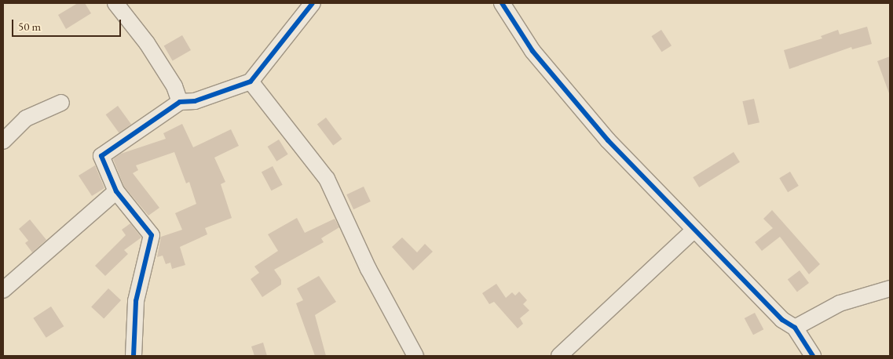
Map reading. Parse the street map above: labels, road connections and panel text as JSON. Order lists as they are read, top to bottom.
{
  "scale_bar": "50 m"
}
